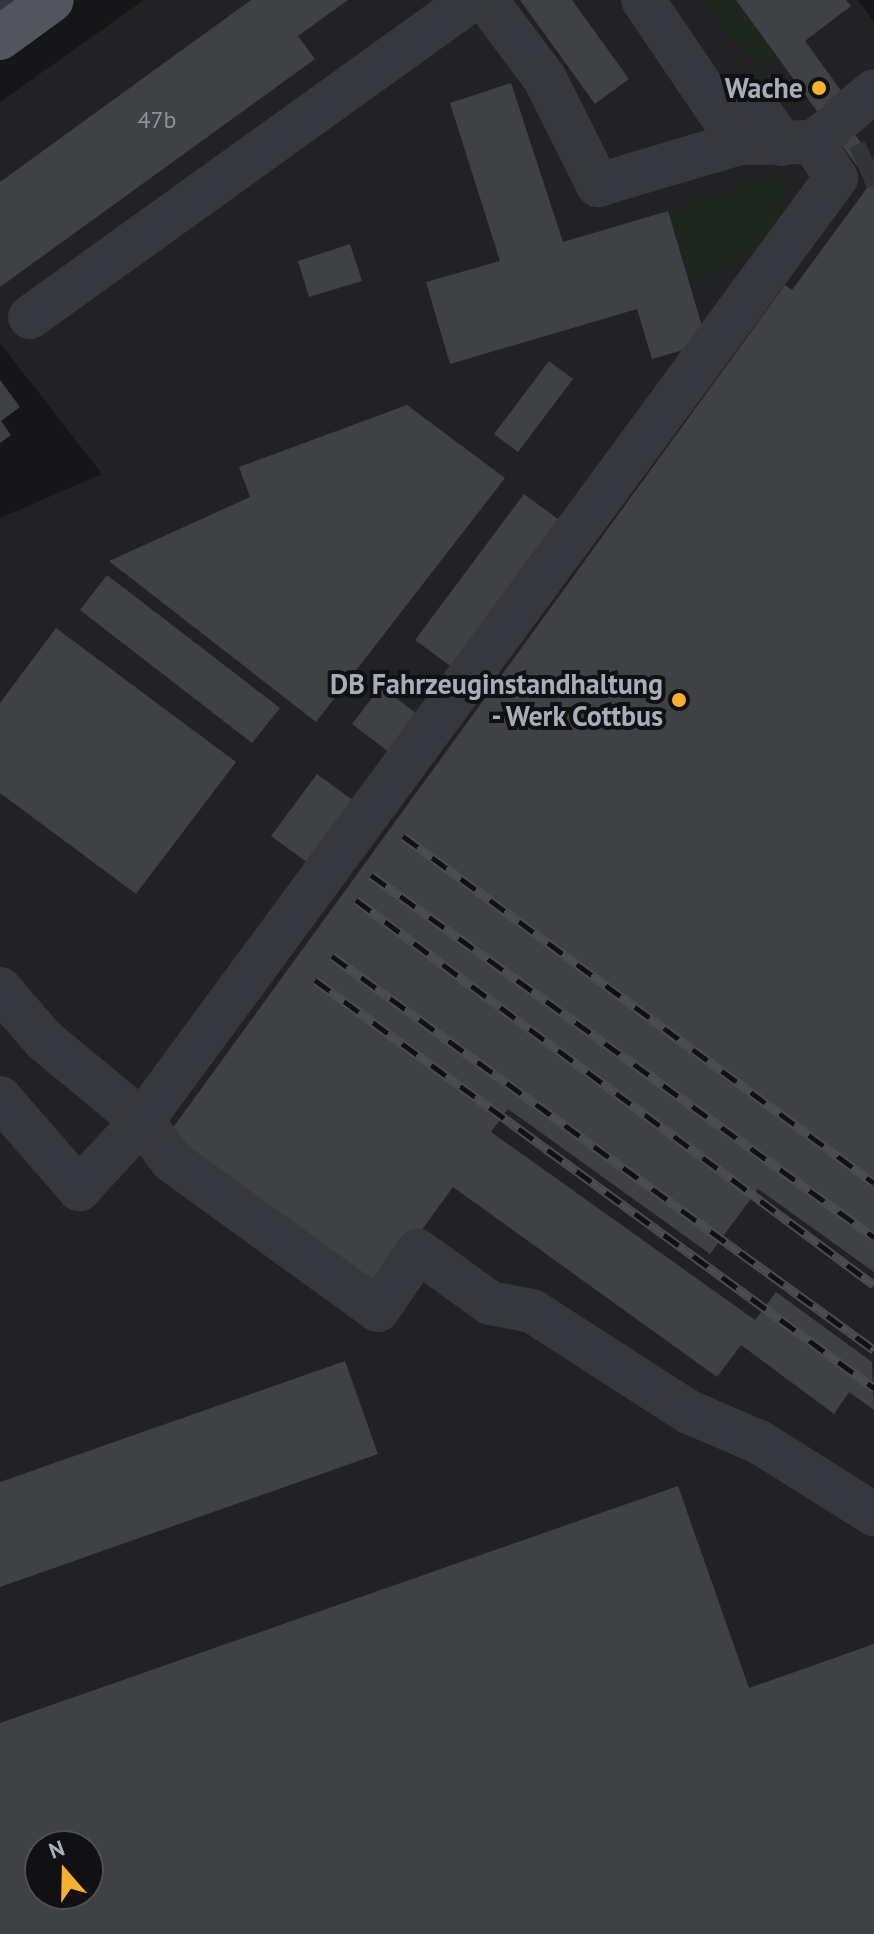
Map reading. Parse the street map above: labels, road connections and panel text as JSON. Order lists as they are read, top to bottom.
{
  "places": ["Wache", "DB Fahrzeuginstandhaltung - Werk Cottbus"],
  "house_numbers": ["47b"],
  "north": "top"
}
